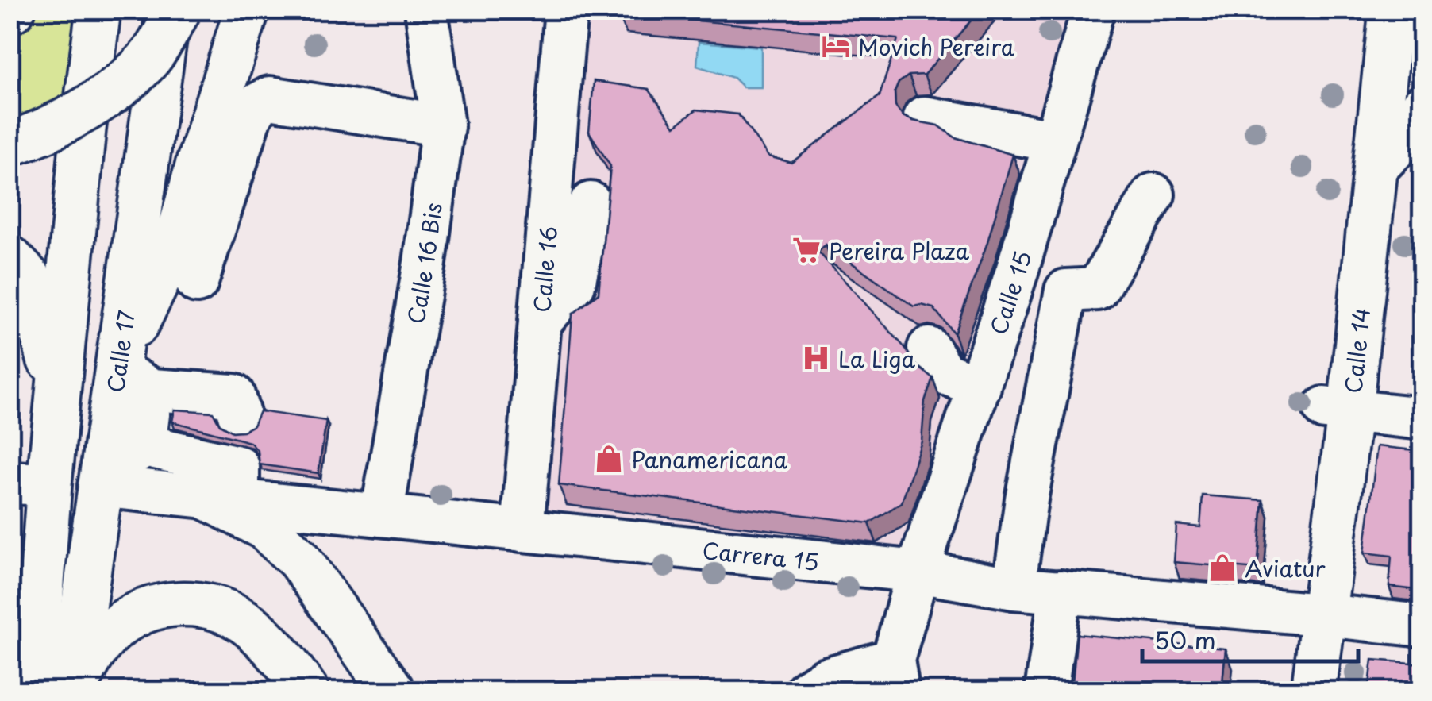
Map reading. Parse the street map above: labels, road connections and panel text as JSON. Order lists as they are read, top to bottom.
{
  "streets": {
    "main road": ["Calle 17", "Calle 14"],
    "street": [
      "Calle 16 Bis",
      "Calle 16",
      "Calle 15",
      "Carrera 15"
    ]
  },
  "crossings": [
    ["Calle 16 Bis", "Carrera 15"],
    ["Calle 16", "Carrera 15"],
    ["Calle 15", "Carrera 15"],
    ["Calle 17", "Carrera 15"],
    ["Calle 14", "Carrera 15"]
  ],
  "places": {
    "hotel": ["Movich Pereira"],
    "supermarket": ["Pereira Plaza"],
    "hospital": ["La Liga"],
    "shop": ["Panamericana", "Aviatur"]
  },
  "scale_bar": "50 m"
}
